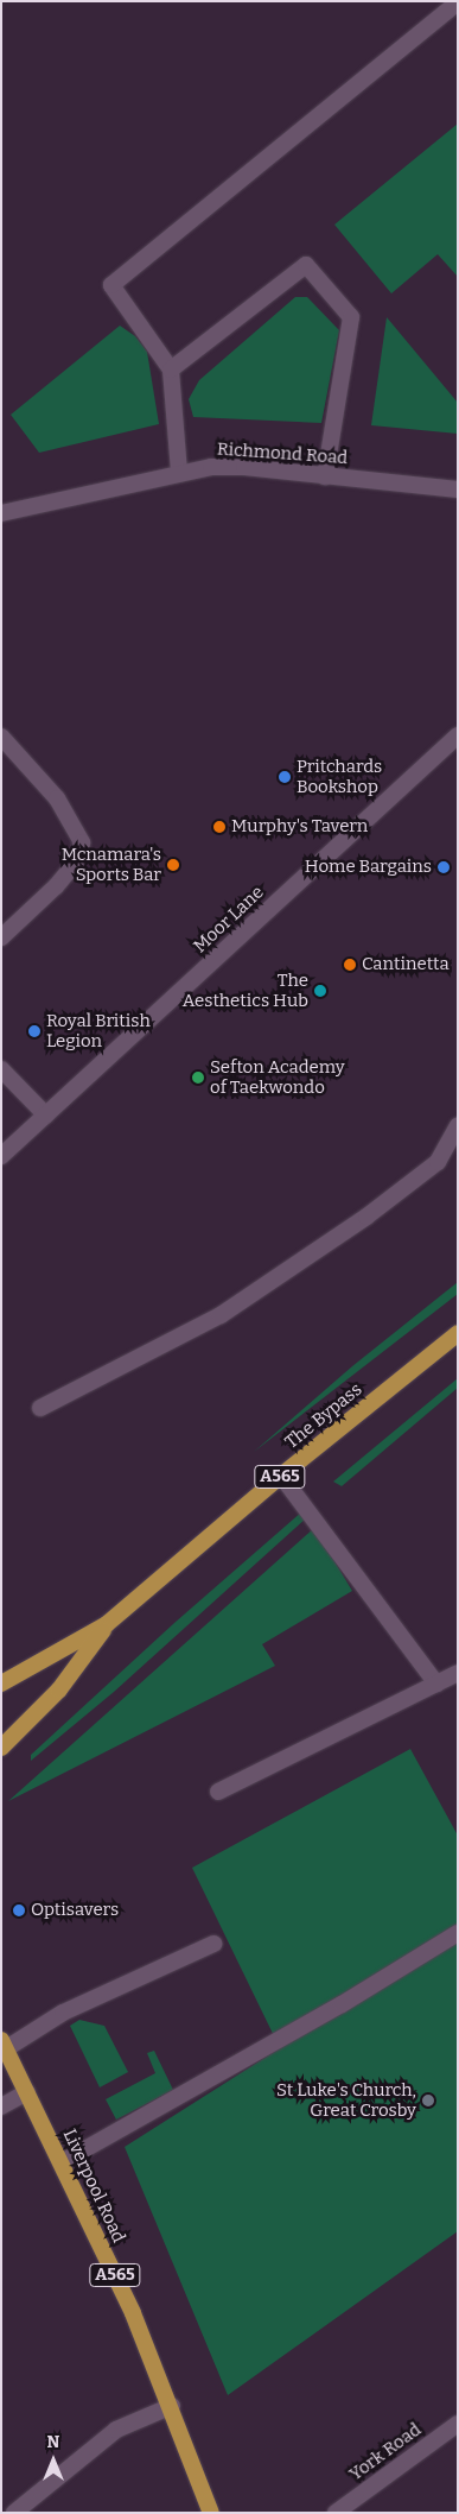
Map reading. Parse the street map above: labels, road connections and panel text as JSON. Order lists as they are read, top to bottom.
{
  "streets": {
    "highway": ["The Bypass", "A565", "Liverpool Road"],
    "street": ["Richmond Road", "Moor Lane", "York Road"]
  },
  "places": [
    "Pritchards Bookshop",
    "Murphy's Tavern",
    "Mcnamara's Sports Bar",
    "Home Bargains",
    "Cantinetta",
    "The Aesthetics Hub",
    "Royal British Legion",
    "Sefton Academy of Taekwondo",
    "Optisavers",
    "St Luke's Church, Great Crosby"
  ],
  "north": "top"
}
